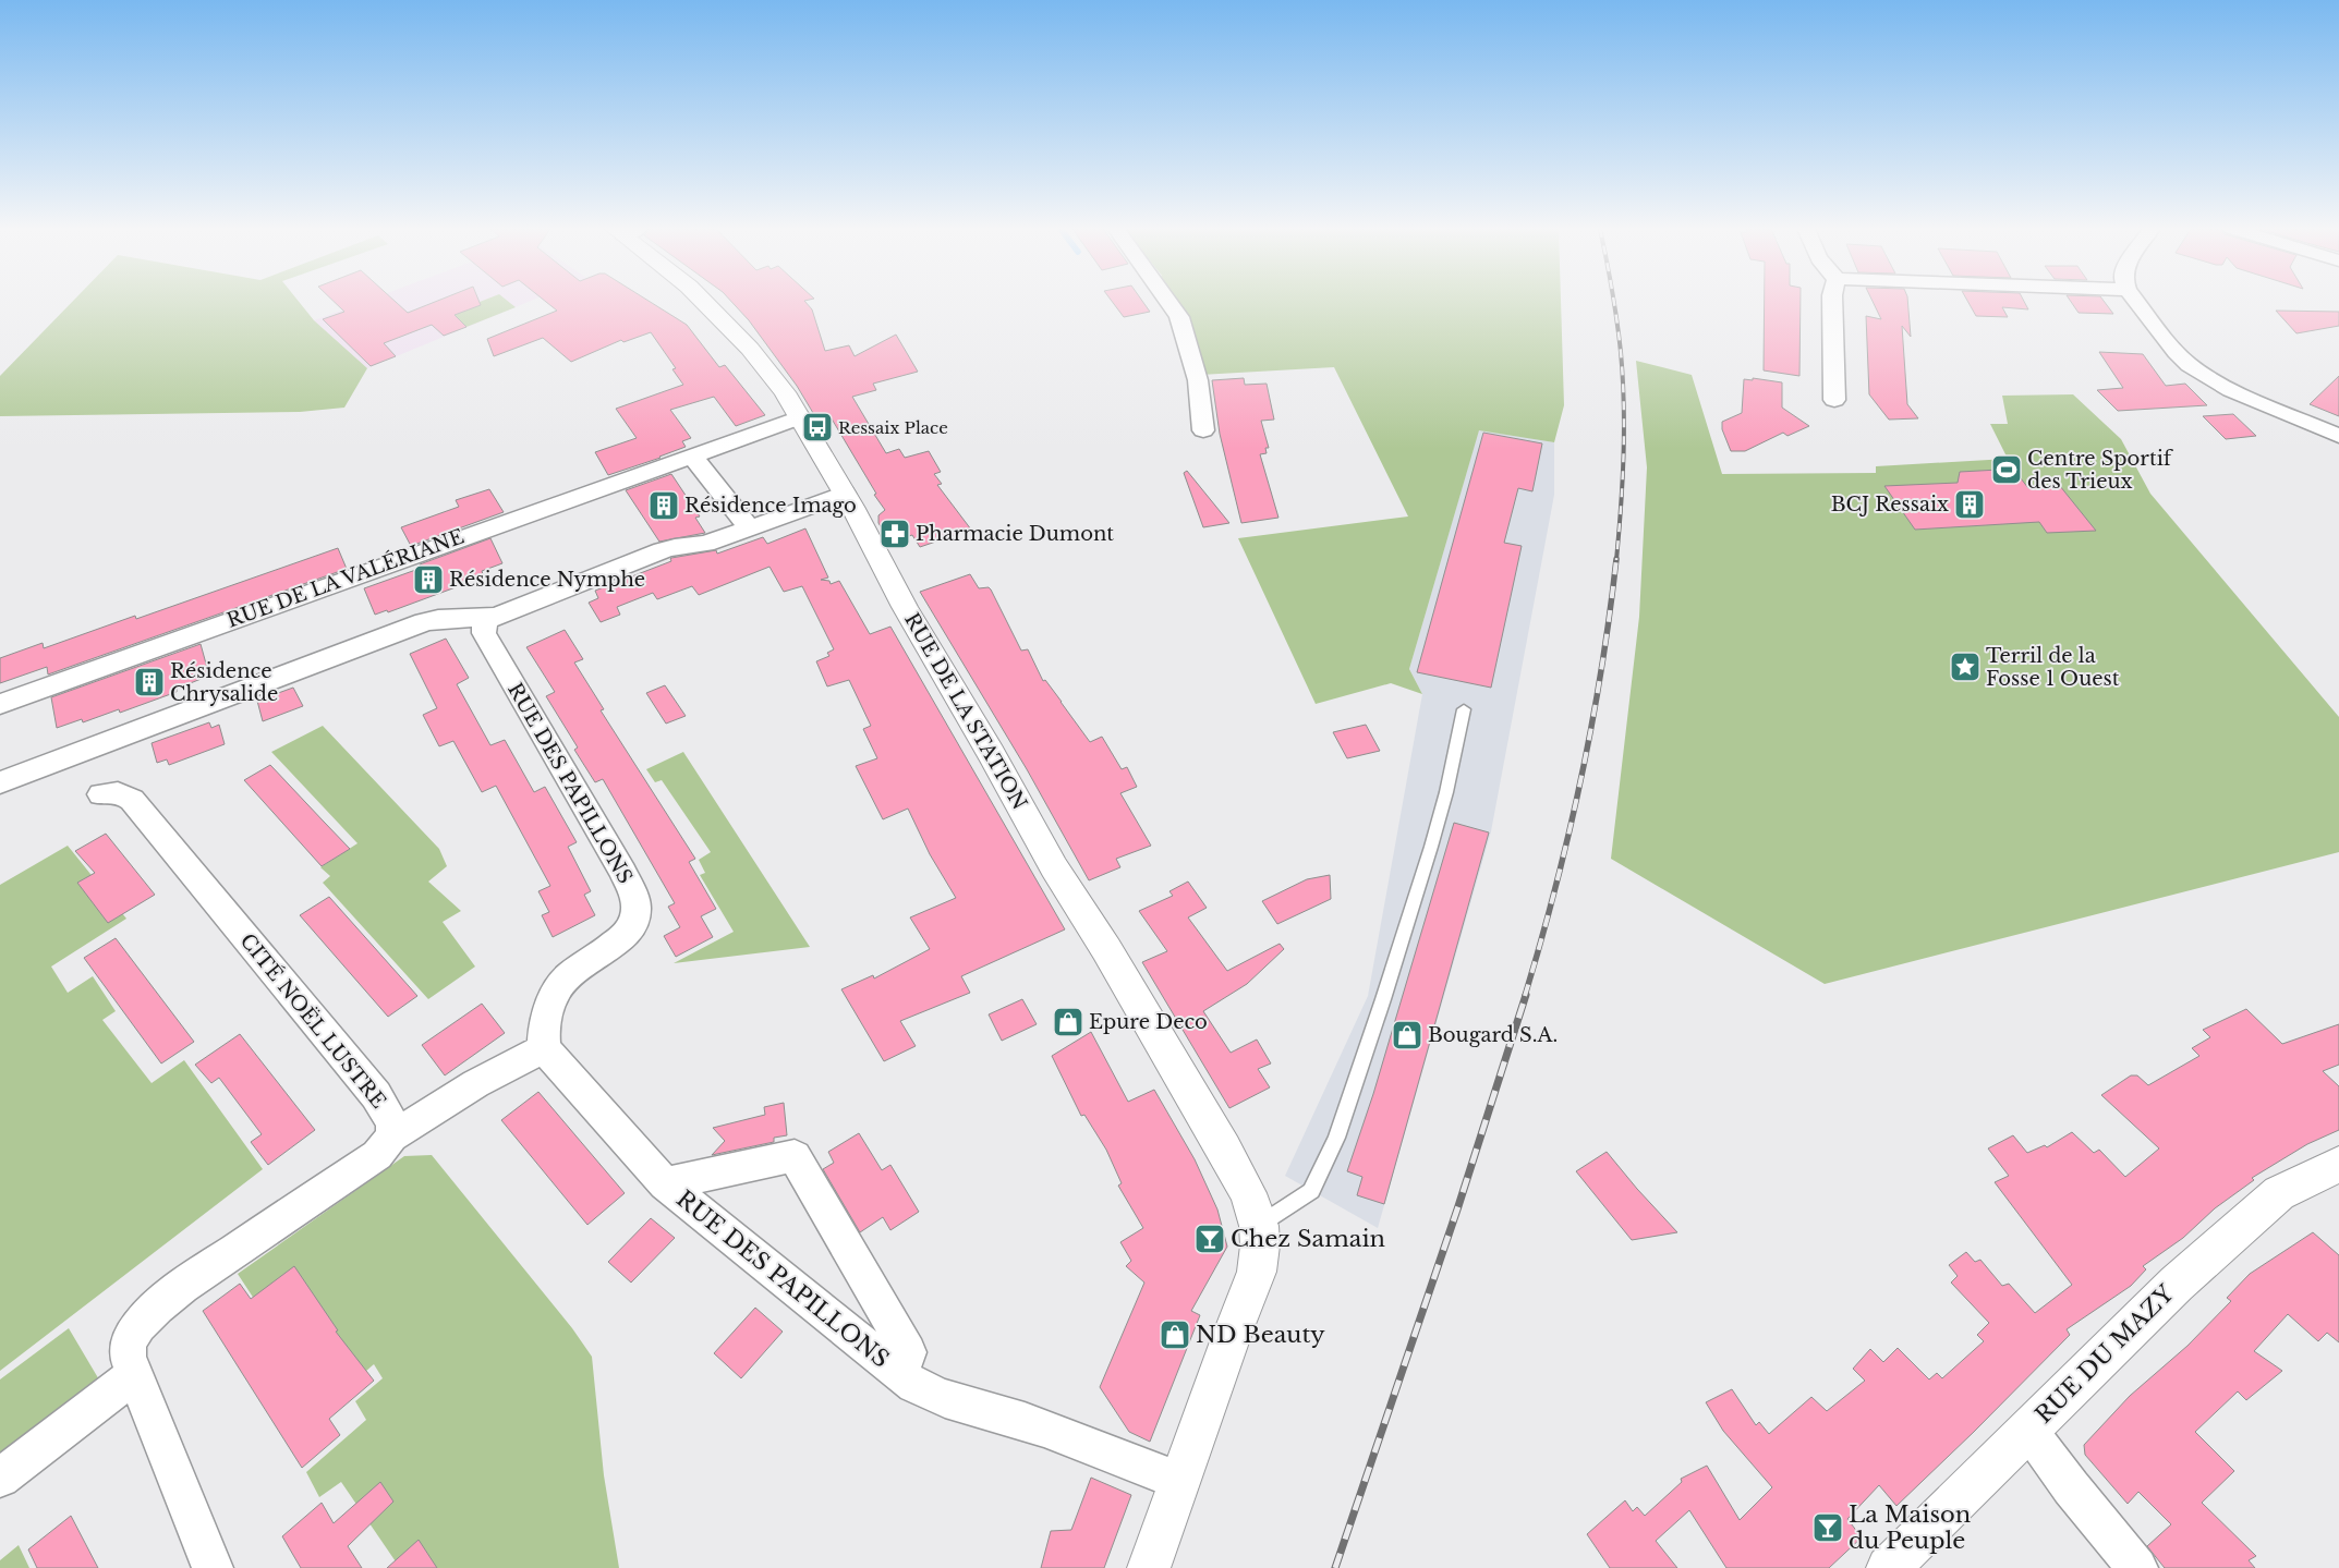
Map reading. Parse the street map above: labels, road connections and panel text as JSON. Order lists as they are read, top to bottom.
{
  "streets": {
    "street": [
      "RUE DE LA VALÉRIANE",
      "RUE DE LA STATION",
      "RUE DES PAPILLONS",
      "CITÉ NOËL LUSTRE",
      "RUE DU MAZY"
    ]
  },
  "crossings": [
    ["RUE DE LA VALÉRIANE", "RUE DE LA STATION"],
    ["RUE DE LA STATION", "RUE DES PAPILLONS"]
  ],
  "places": {
    "bus stop": ["Ressaix Place"],
    "sports": ["Centre Sportif des Trieux"],
    "building": [
      "BCJ Ressaix",
      "Résidence Imago",
      "Résidence Nymphe",
      "Résidence Chrysalide"
    ],
    "pharmacy": ["Pharmacie Dumont"],
    "place": ["Terril de la Fosse 1 Ouest"],
    "shop": ["Epure Deco", "Bougard S.A.", "ND Beauty"],
    "bar": ["Chez Samain", "La Maison du Peuple"]
  }
}
